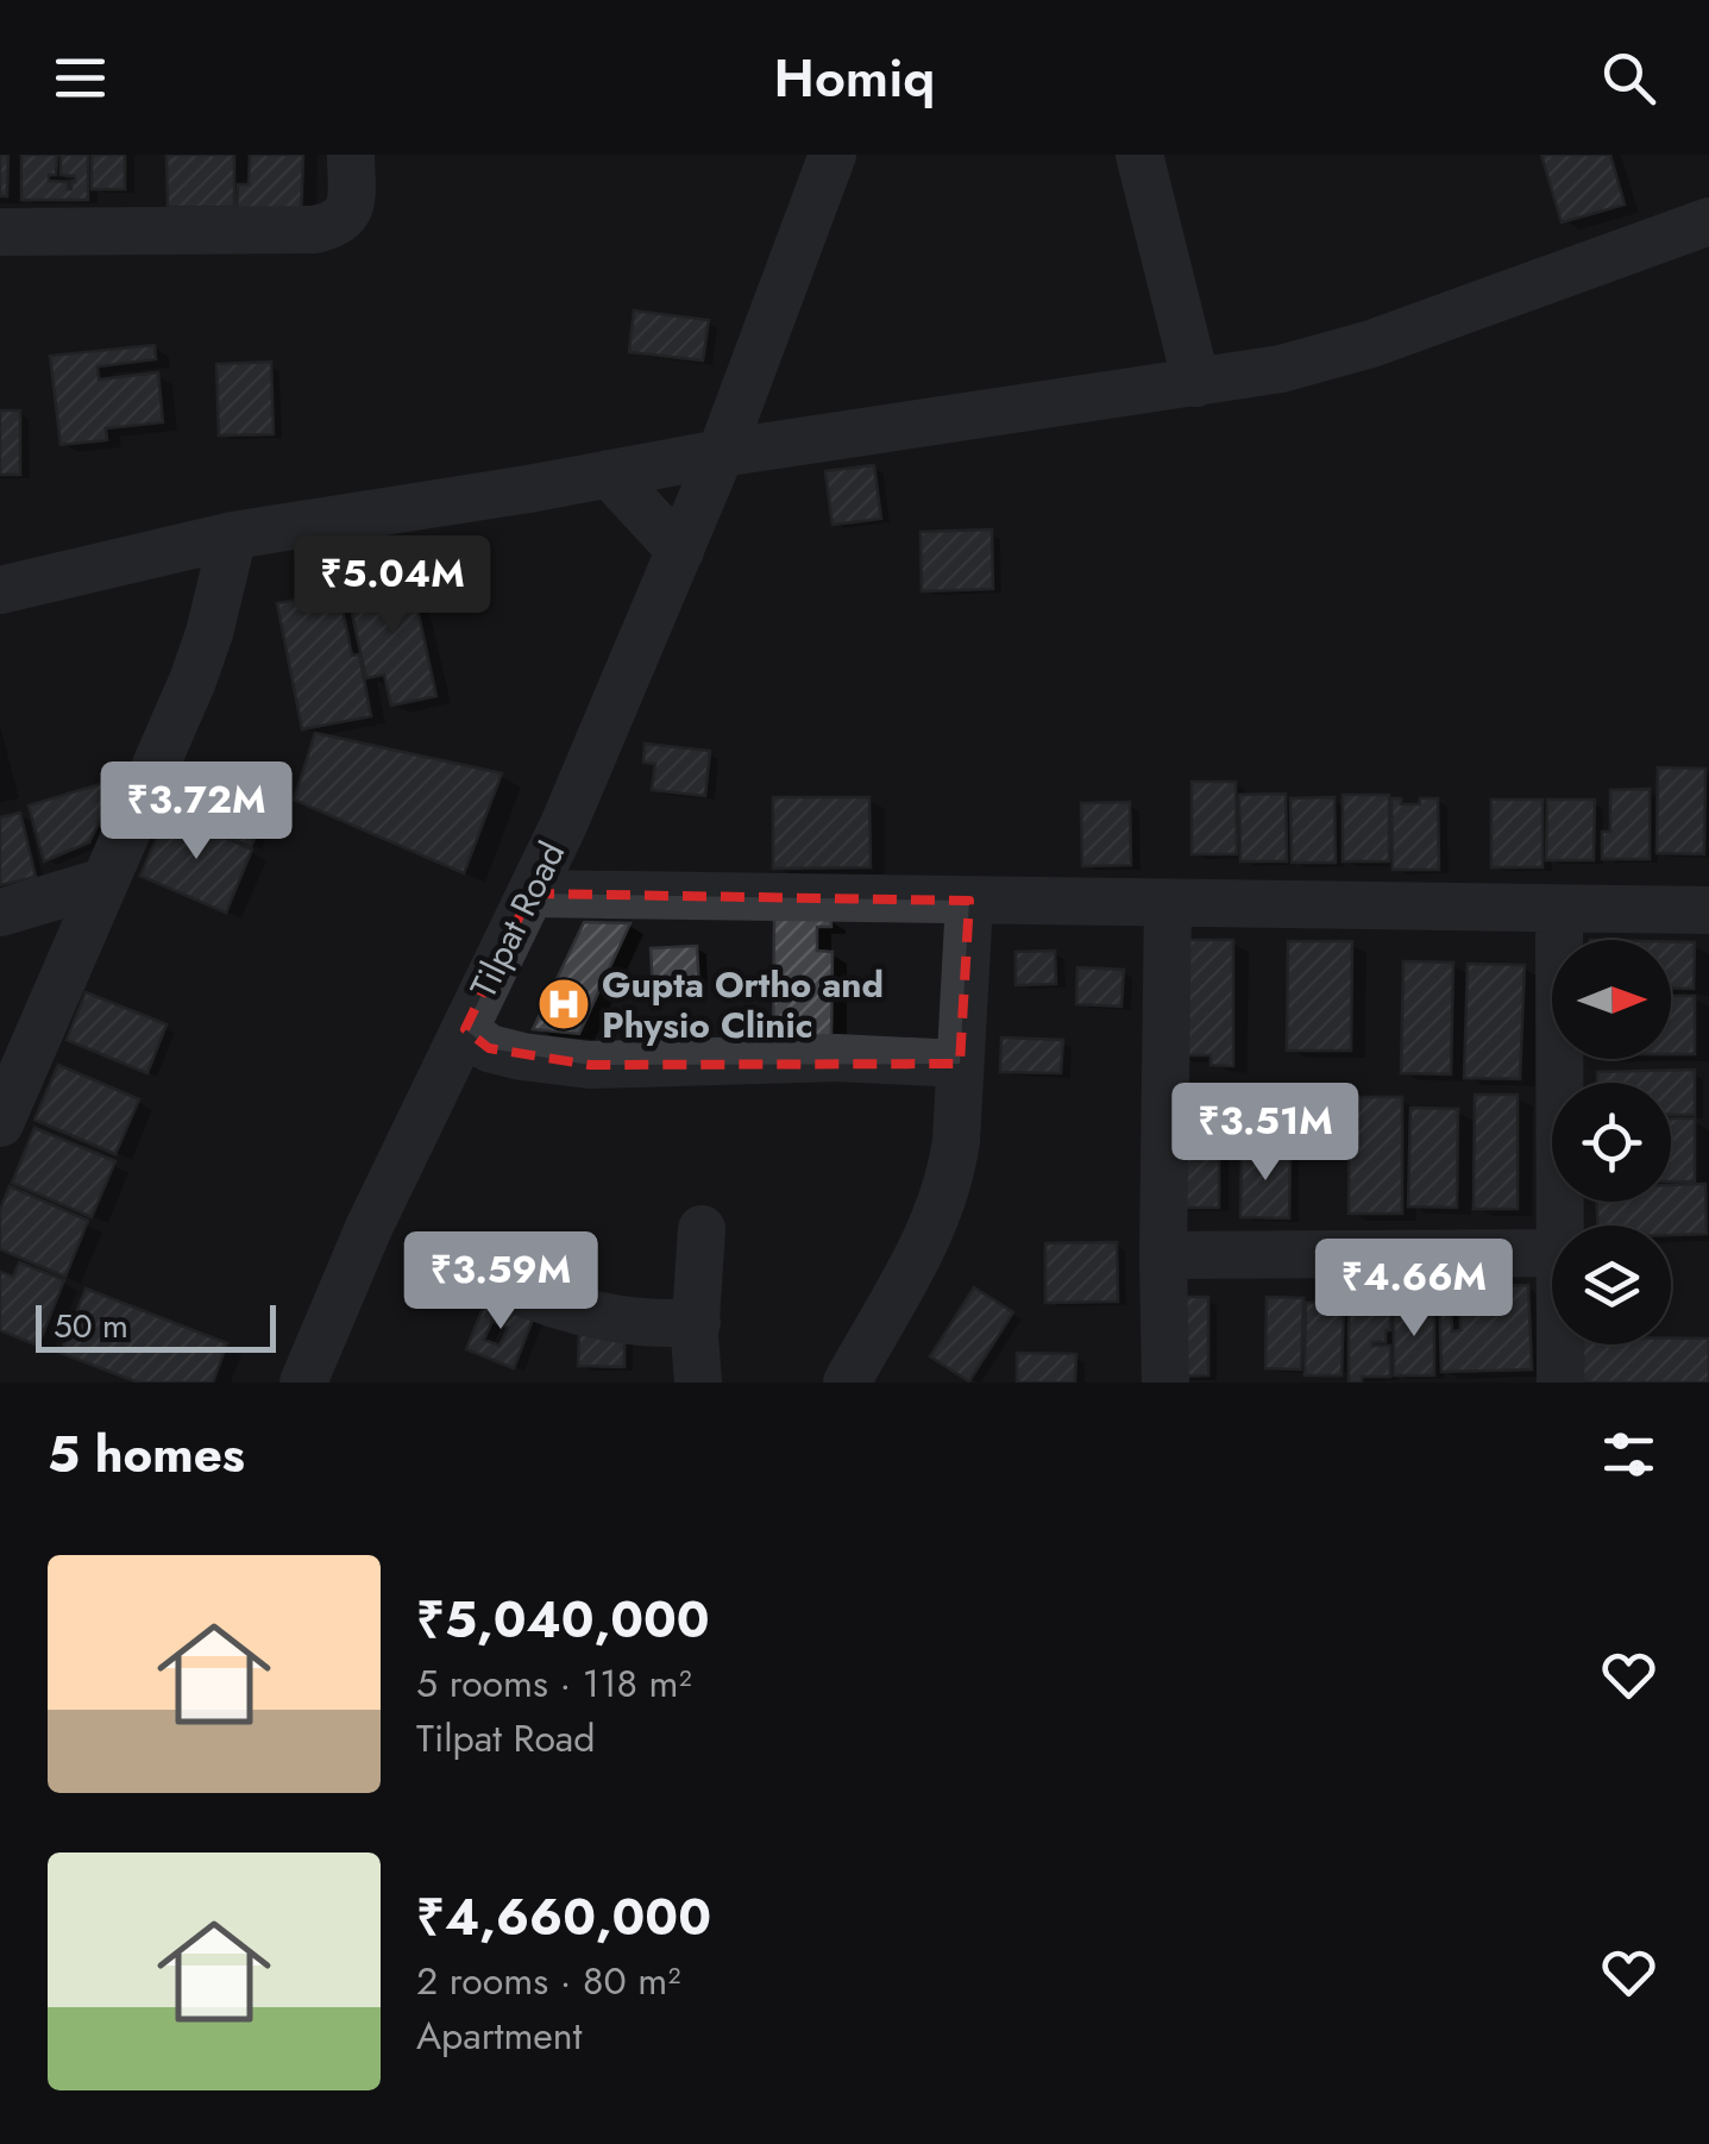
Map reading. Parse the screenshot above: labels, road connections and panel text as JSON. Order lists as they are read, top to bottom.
{
  "streets": {
    "street": ["Tilpat Road"]
  },
  "places": {
    "hospital": ["Gupta Ortho and Physio Clinic"]
  },
  "scale_bar": "50 m",
  "north": "right",
  "page": {
    "header": "Homiq",
    "price": [
      "₹5.04M",
      "₹3.72M",
      "₹3.51M",
      "₹3.59M",
      "₹4.66M"
    ],
    "scale": "50 m",
    "heading": "5 homes",
    "list": [
      {
        "name": "₹5,040,000",
        "note": "5 rooms · 118 m² · Tilpat Road"
      },
      {
        "name": "₹4,660,000",
        "note": "2 rooms · 80 m² · Apartment"
      }
    ]
  }
}
